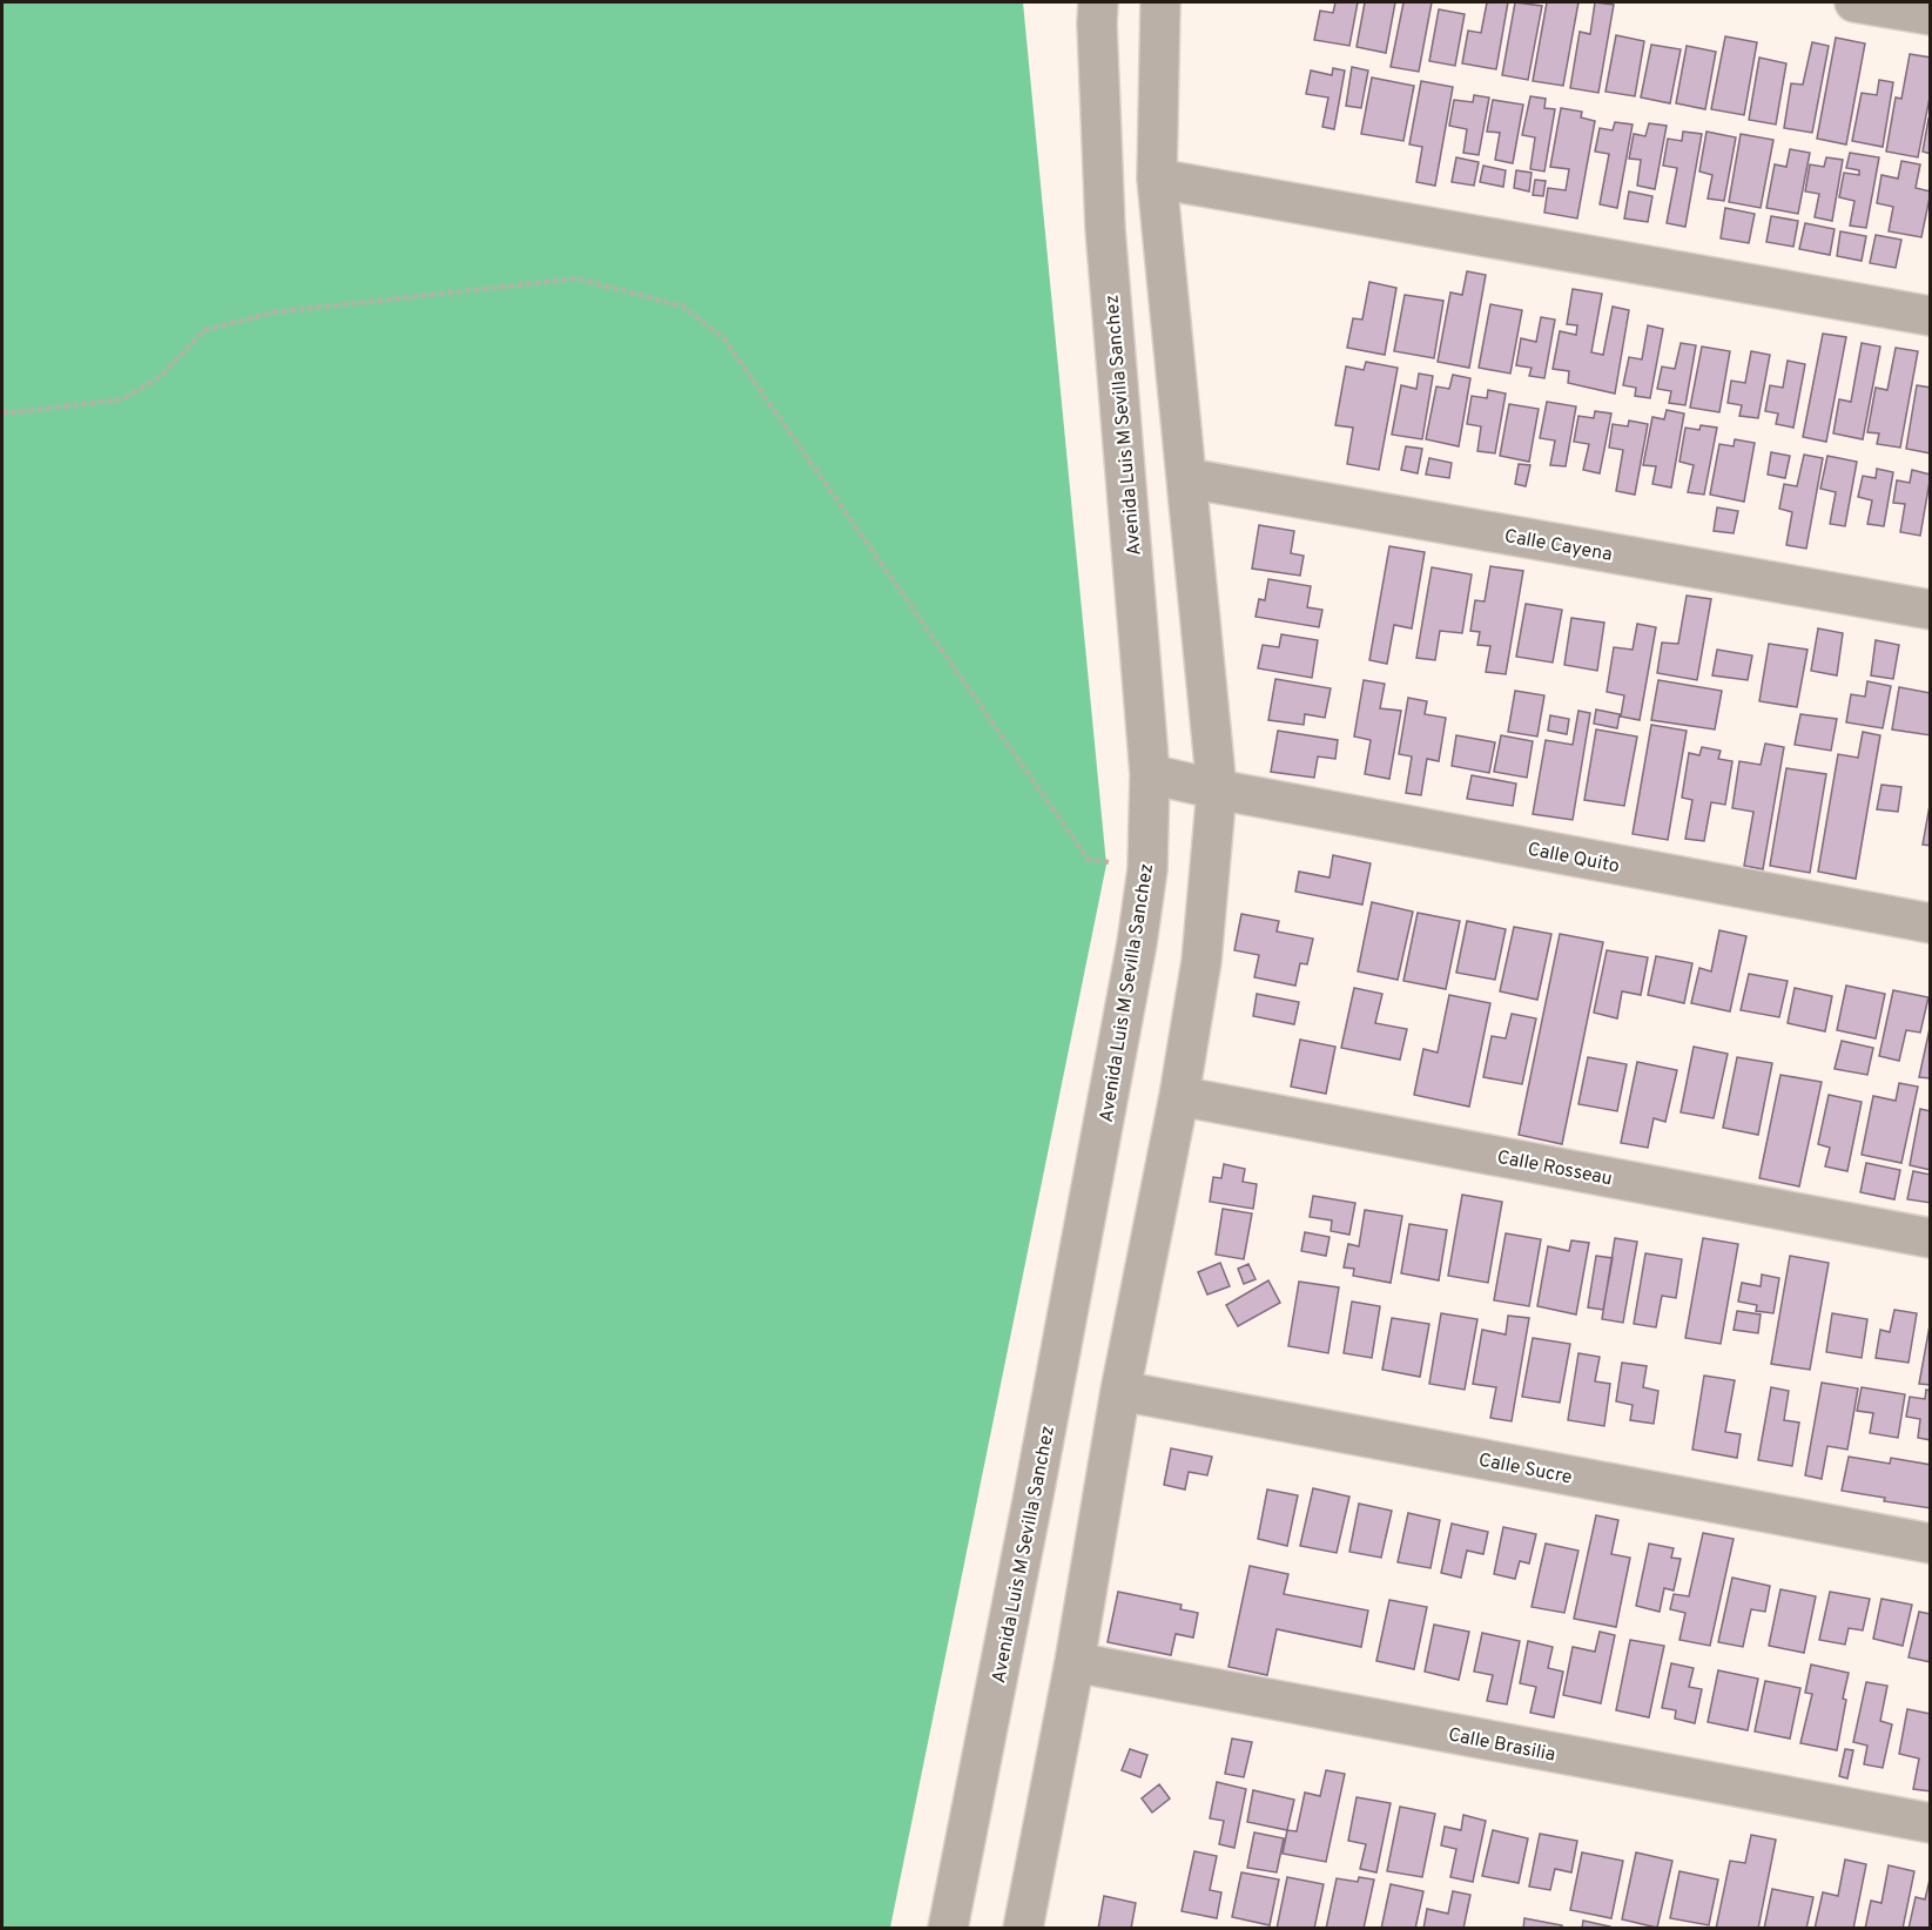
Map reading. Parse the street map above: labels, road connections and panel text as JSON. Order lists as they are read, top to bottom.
{
  "streets": {
    "street": [
      "Avenida Luis M Sevilla Sanchez",
      "Calle Cayena",
      "Calle Quito",
      "Calle Rosseau",
      "Calle Sucre",
      "Calle Brasilia"
    ]
  },
  "crossings": [
    ["Avenida Luis M Sevilla Sanchez", "Calle Quito"]
  ]
}
